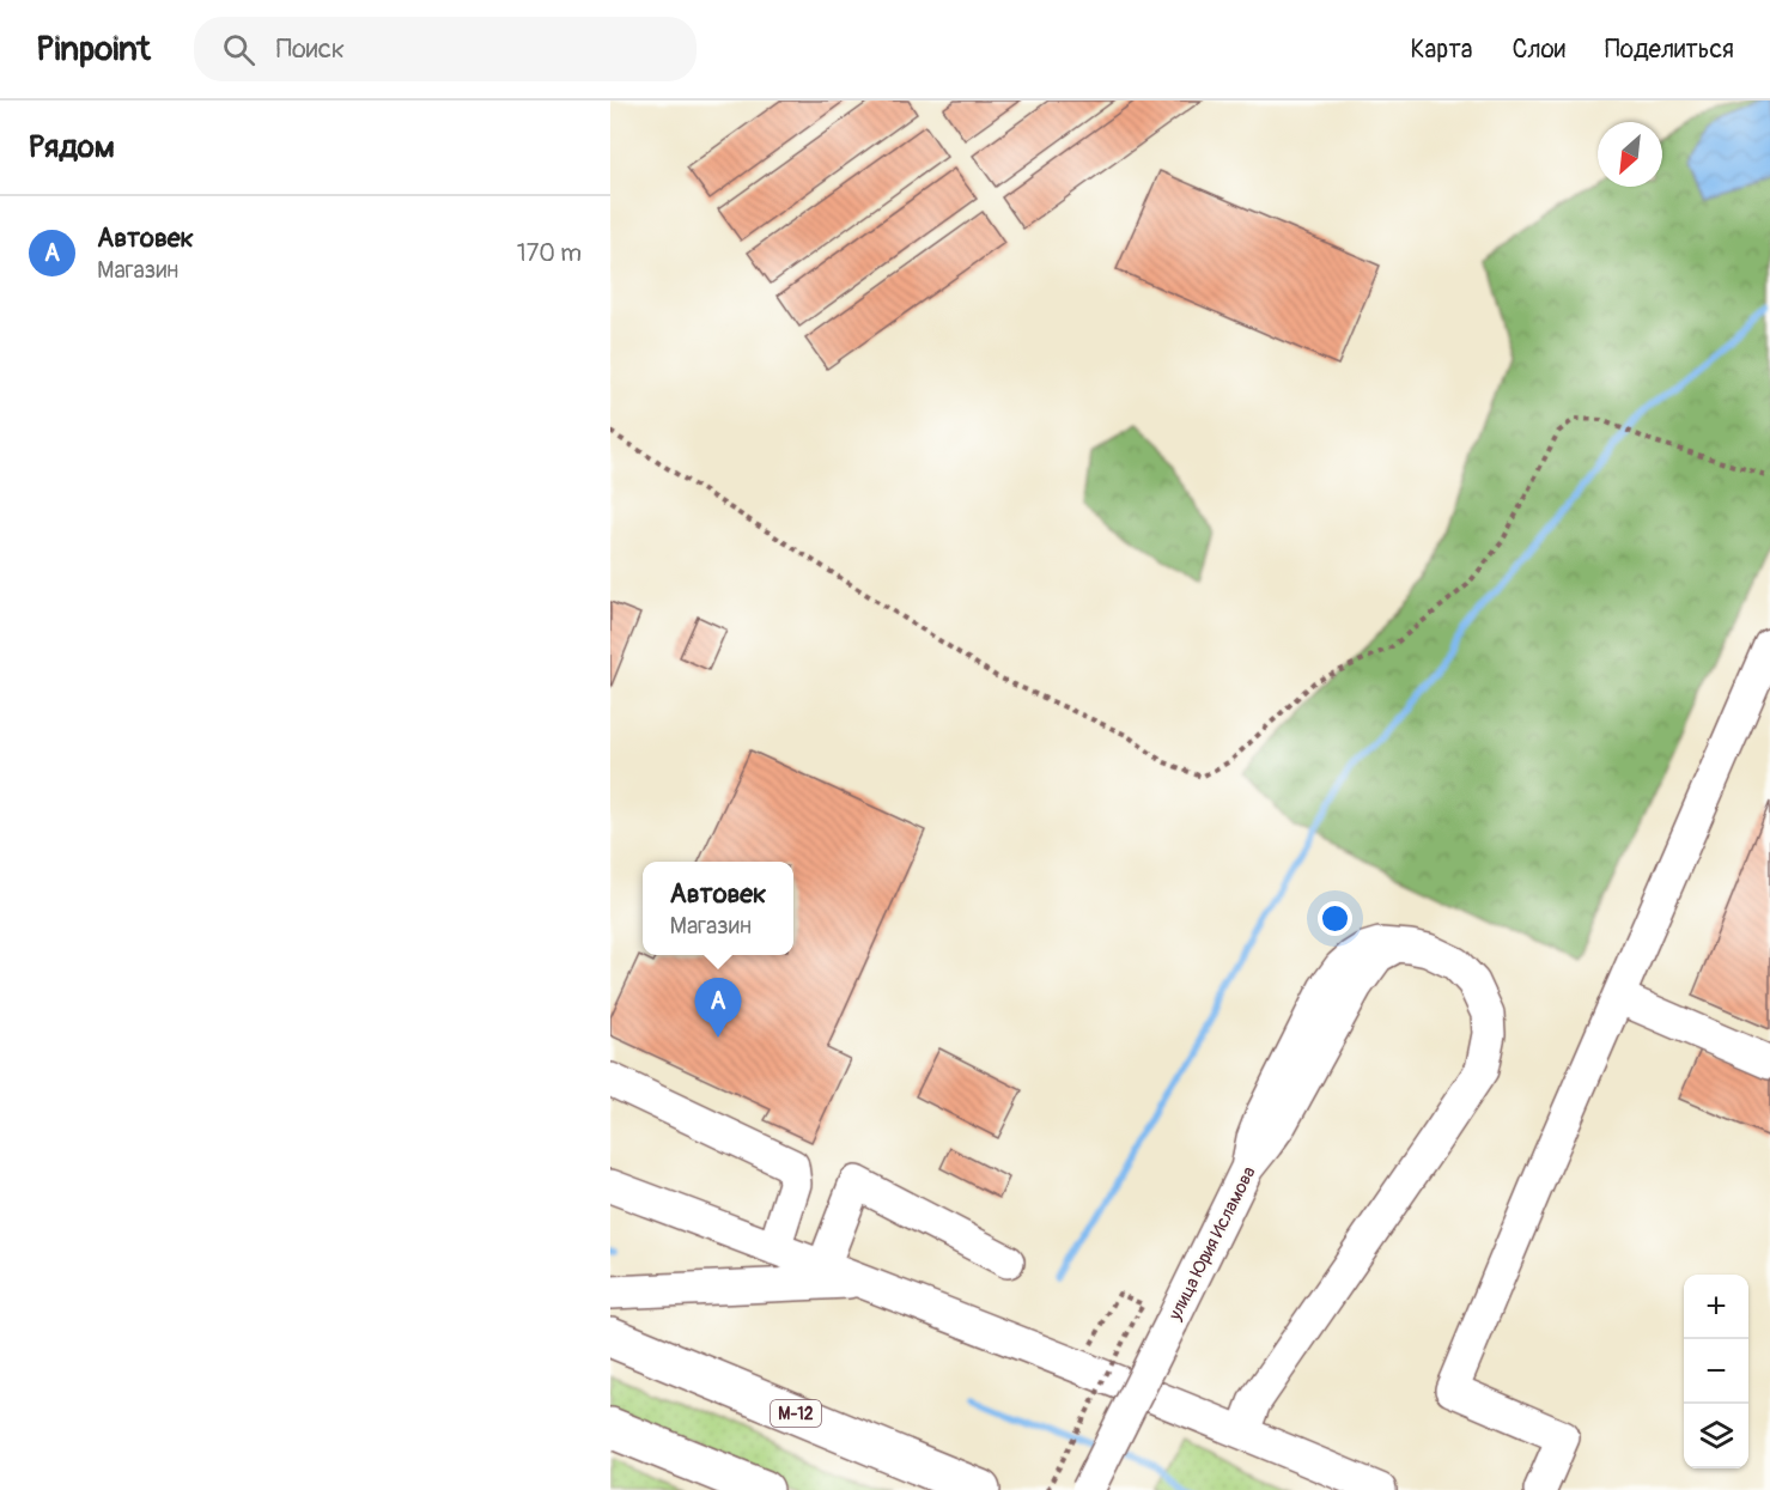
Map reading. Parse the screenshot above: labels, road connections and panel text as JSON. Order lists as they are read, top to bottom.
{
  "streets": {
    "main road": ["М-12"],
    "street": ["улица Юрия Исламова"]
  },
  "north": "bottom left",
  "page": {
    "header": "Pinpoint",
    "search": "Поиск",
    "nav": ["Карта", "Слои", "Поделиться"],
    "heading": "Рядом",
    "list": [
      {
        "mark": "A",
        "name": "Автовек",
        "note": "Магазин",
        "value": "170 m"
      }
    ],
    "popup": ["Автовек", "Магазин"],
    "pins": "A",
    "map_buttons": ["+", "−"]
  }
}
